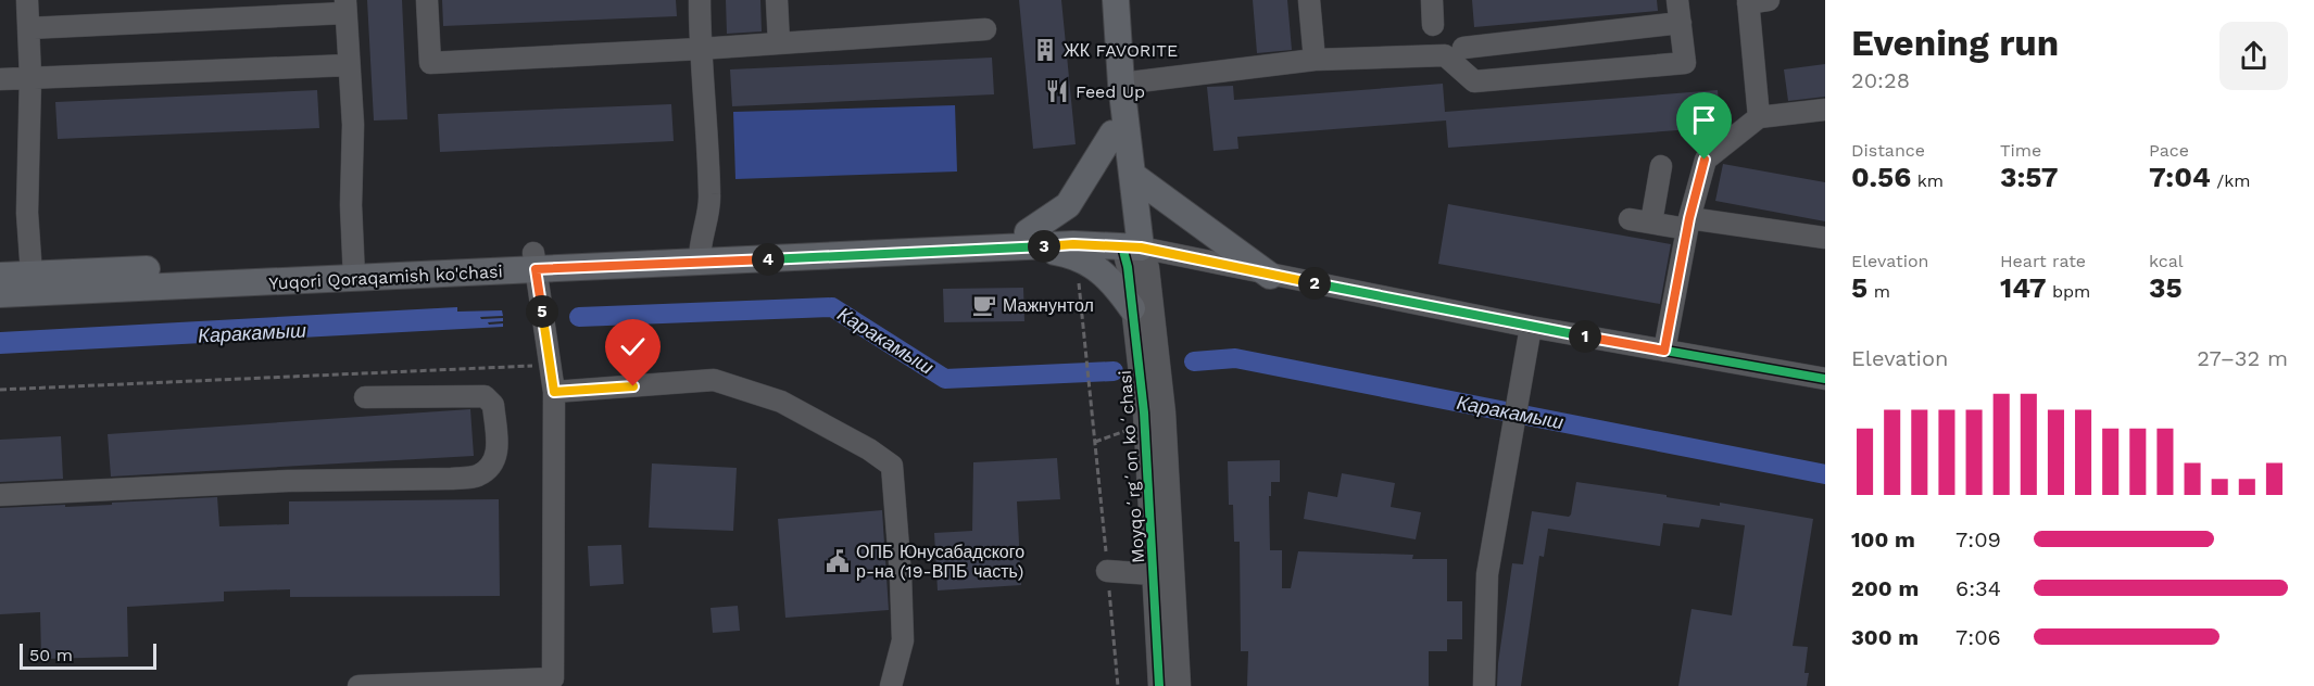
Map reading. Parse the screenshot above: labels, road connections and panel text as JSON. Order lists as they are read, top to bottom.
{
  "streets": {
    "main road": ["Yuqori Qoraqamish ko'chasi"],
    "street": ["Moyqoʻrgʻon koʻchasi"]
  },
  "crossings": [
    ["Yuqori Qoraqamish ko'chasi", "Moyqoʻrgʻon koʻchasi"]
  ],
  "water": ["Каракамыш"],
  "places": {
    "building": ["ЖК FAVORITE"],
    "restaurant": ["Feed Up"],
    "cafe": ["Мажнунтол"],
    "public building": ["ОПБ Юнусабадского р-на (19-ВПБ часть)"]
  },
  "scale_bar": "50 m",
  "page": {
    "heading": ["Evening run", "20:28"],
    "stats": [
      ["Distance", "0.56 km"],
      ["Time", "3:57"],
      ["Pace", "7:04 /km"],
      ["Elevation", "5 m"],
      ["Heart rate", "147 bpm"],
      ["kcal", "35"]
    ],
    "pins": [
      "3",
      "4",
      "2",
      "5",
      "1"
    ],
    "chart": ["Elevation", "27–32 m"],
    "list": [
      {
        "name": "100 m",
        "note": "7:09"
      },
      {
        "name": "200 m",
        "note": "6:34"
      },
      {
        "name": "300 m",
        "note": "7:06"
      }
    ],
    "scale": "50 m"
  }
}
